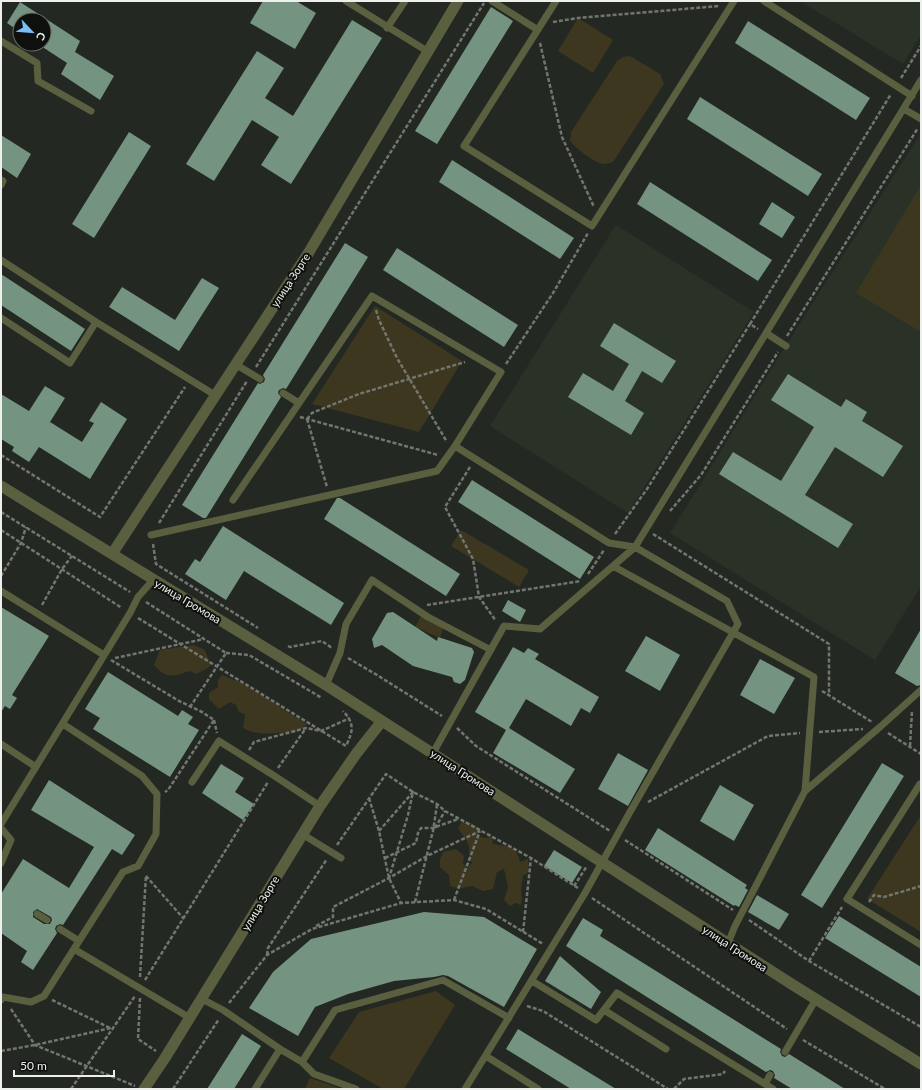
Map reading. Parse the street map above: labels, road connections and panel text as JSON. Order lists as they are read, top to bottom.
{
  "streets": {
    "street": ["улица Зорге", "улица Громова"]
  },
  "crossings": [
    ["улица Зорге", "улица Громова"]
  ],
  "scale_bar": "50 m",
  "north": "bottom right"
}
